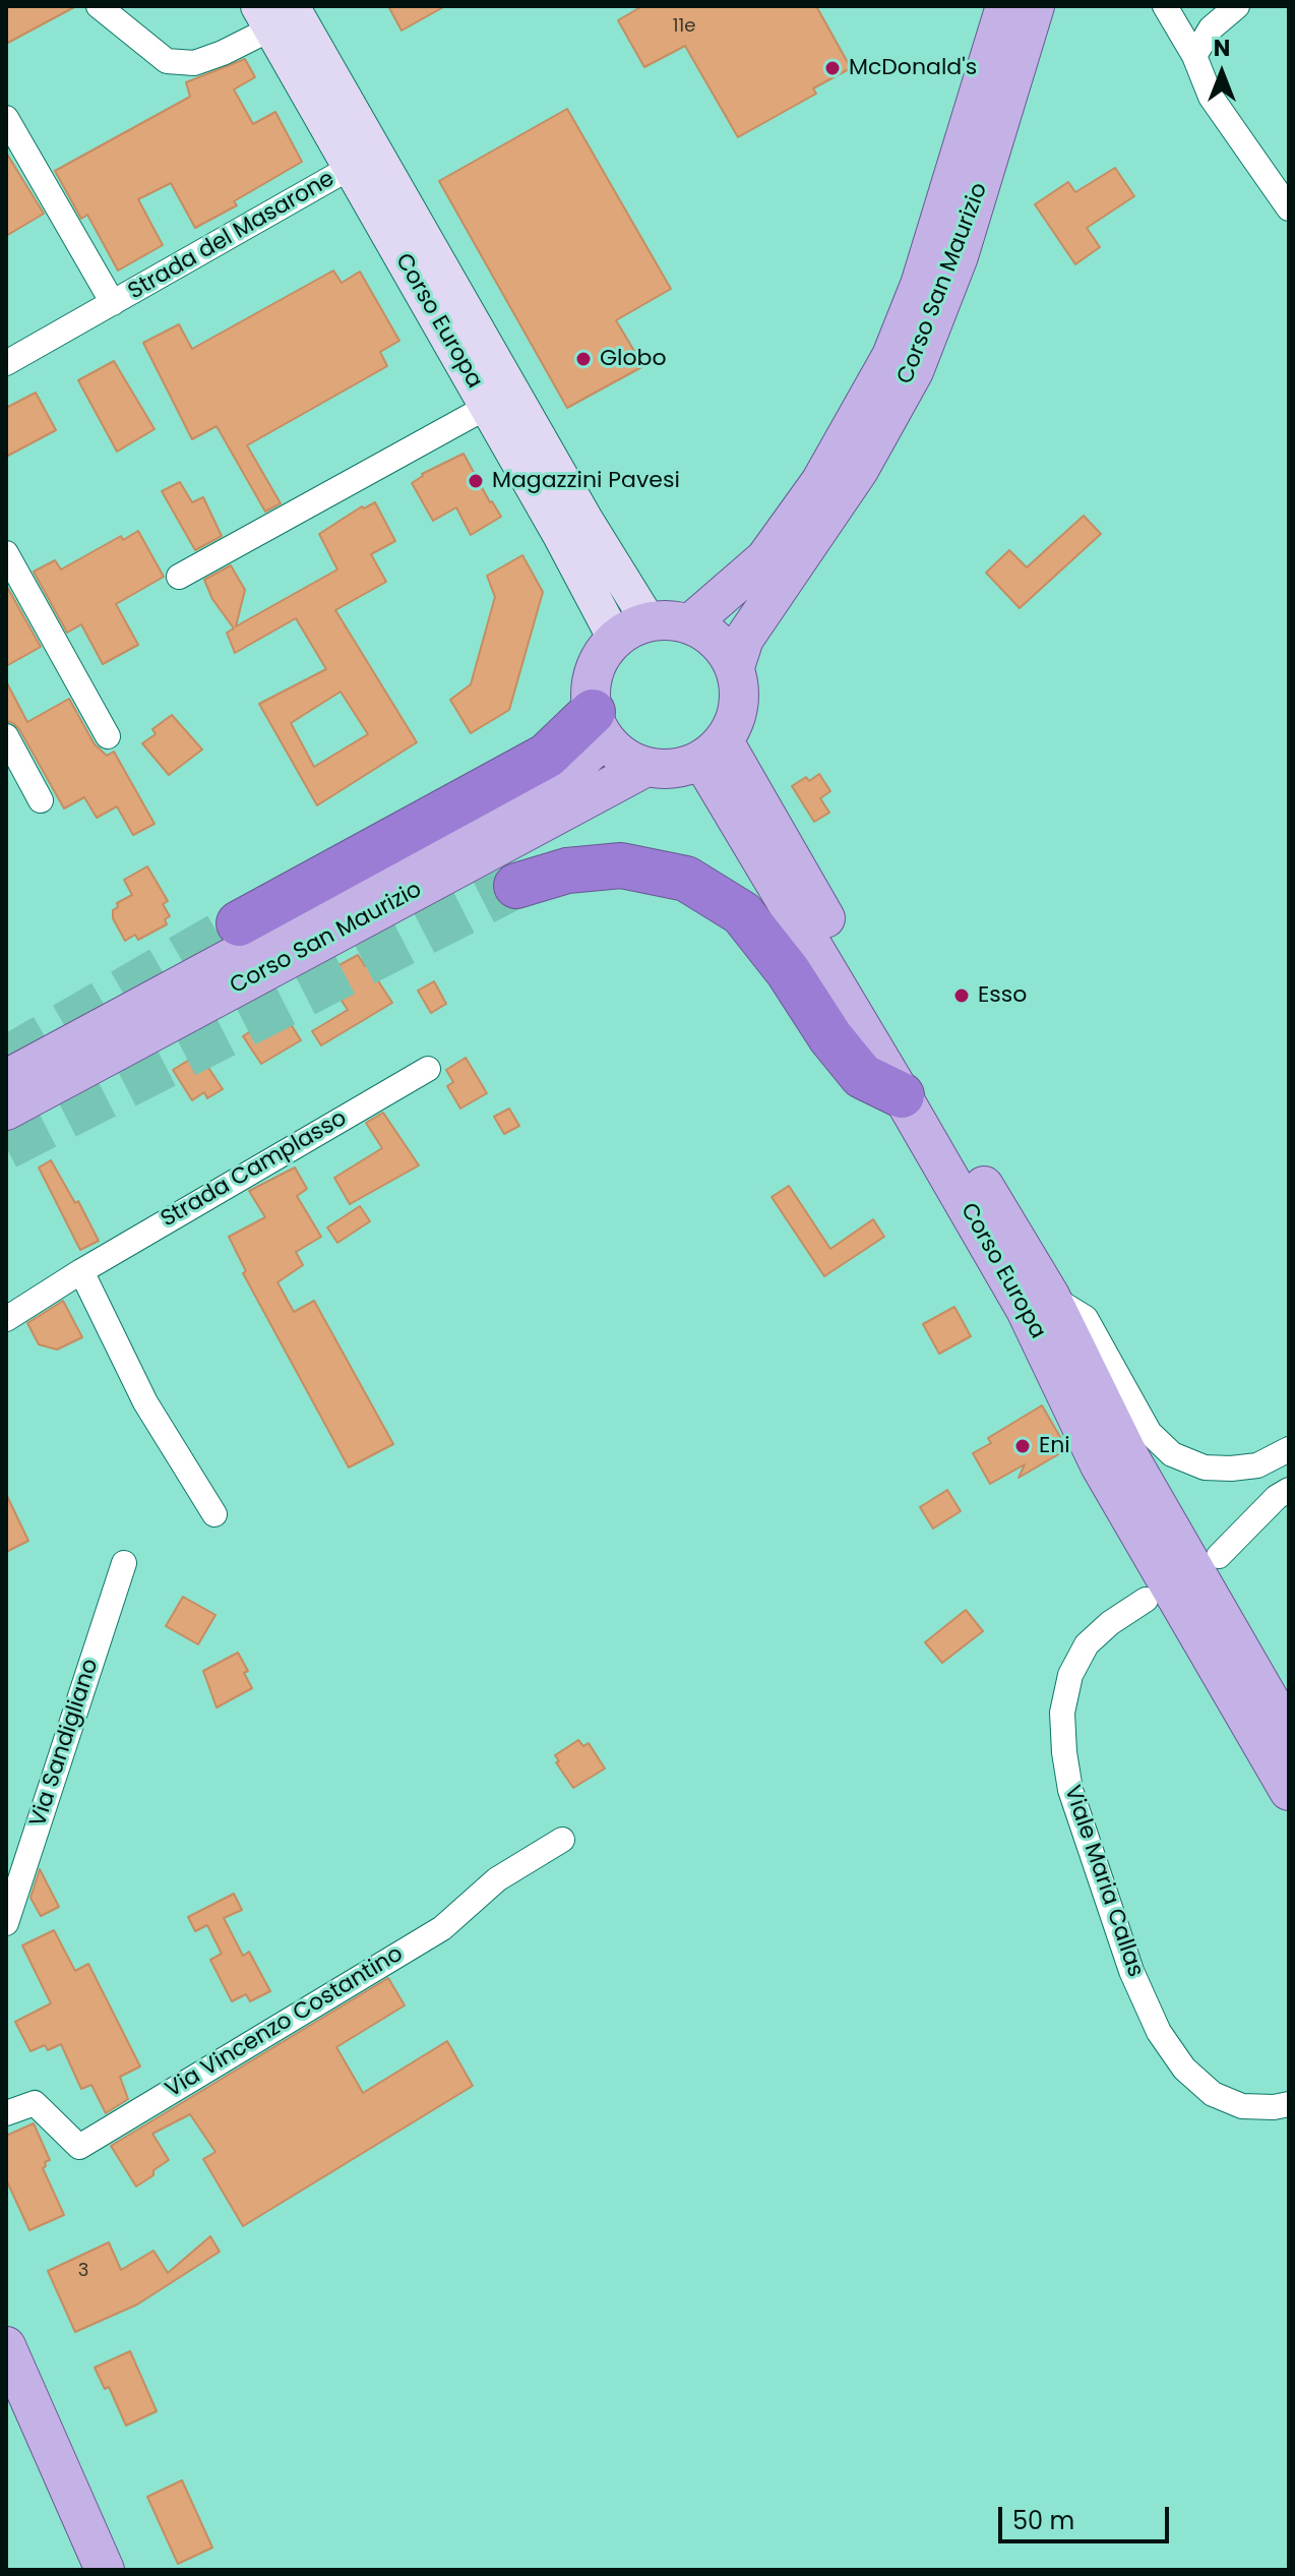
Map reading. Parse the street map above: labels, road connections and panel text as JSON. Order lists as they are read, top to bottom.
{
  "streets": {
    "main road": ["Corso San Maurizio", "Corso Europa"],
    "street": [
      "Strada del Masarone",
      "Strada Camplasso",
      "Via Sandigliano",
      "Viale Maria Callas",
      "Via Vincenzo Costantino"
    ]
  },
  "crossings": [
    ["Strada del Masarone", "Corso Europa"],
    ["Corso San Maurizio", "Corso Europa"]
  ],
  "places": [
    "McDonald's",
    "Globo",
    "Magazzini Pavesi",
    "Esso",
    "Eni"
  ],
  "house_numbers": ["11e", "3"],
  "scale_bar": "50 m",
  "north": "top"
}
